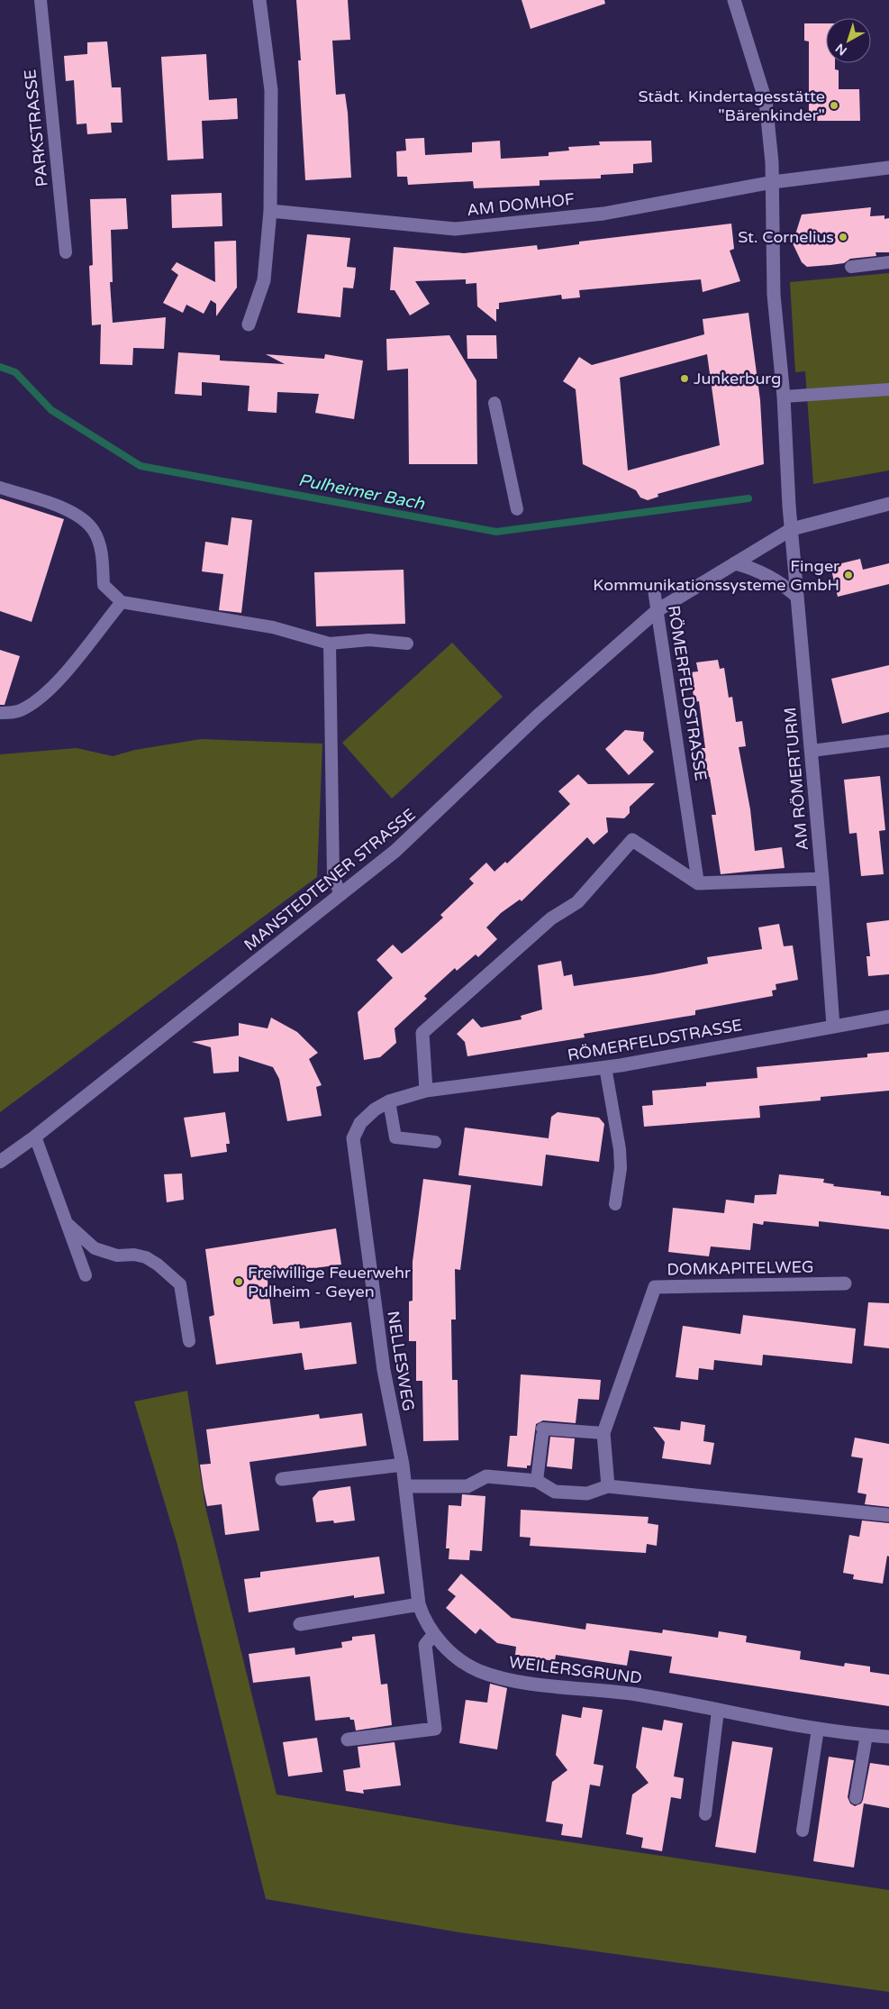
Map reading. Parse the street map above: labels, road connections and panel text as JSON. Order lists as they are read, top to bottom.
{
  "streets": {
    "street": [
      "AM DOMHOF",
      "RÖMERFELDSTRASSE",
      "AM RÖMERTURM",
      "MANSTEDTENER STRASSE",
      "DOMKAPITELWEG",
      "NELLESWEG",
      "WEILERSGRUND"
    ],
    "lane": ["PARKSTRASSE"]
  },
  "crossings": [
    ["AM DOMHOF", "AM RÖMERTURM"],
    ["RÖMERFELDSTRASSE", "AM RÖMERTURM"],
    ["RÖMERFELDSTRASSE", "MANSTEDTENER STRASSE"],
    ["RÖMERFELDSTRASSE", "NELLESWEG"],
    ["AM RÖMERTURM", "MANSTEDTENER STRASSE"],
    ["NELLESWEG", "WEILERSGRUND"]
  ],
  "water": ["Pulheimer Bach"],
  "places": [
    "Städt. Kindertagesstätte \"Bärenkinder\"",
    "St. Cornelius",
    "Junkerburg",
    "Finger Kommunikationssysteme GmbH",
    "Freiwillige Feuerwehr Pulheim - Geyen"
  ],
  "north": "bottom left"
}
